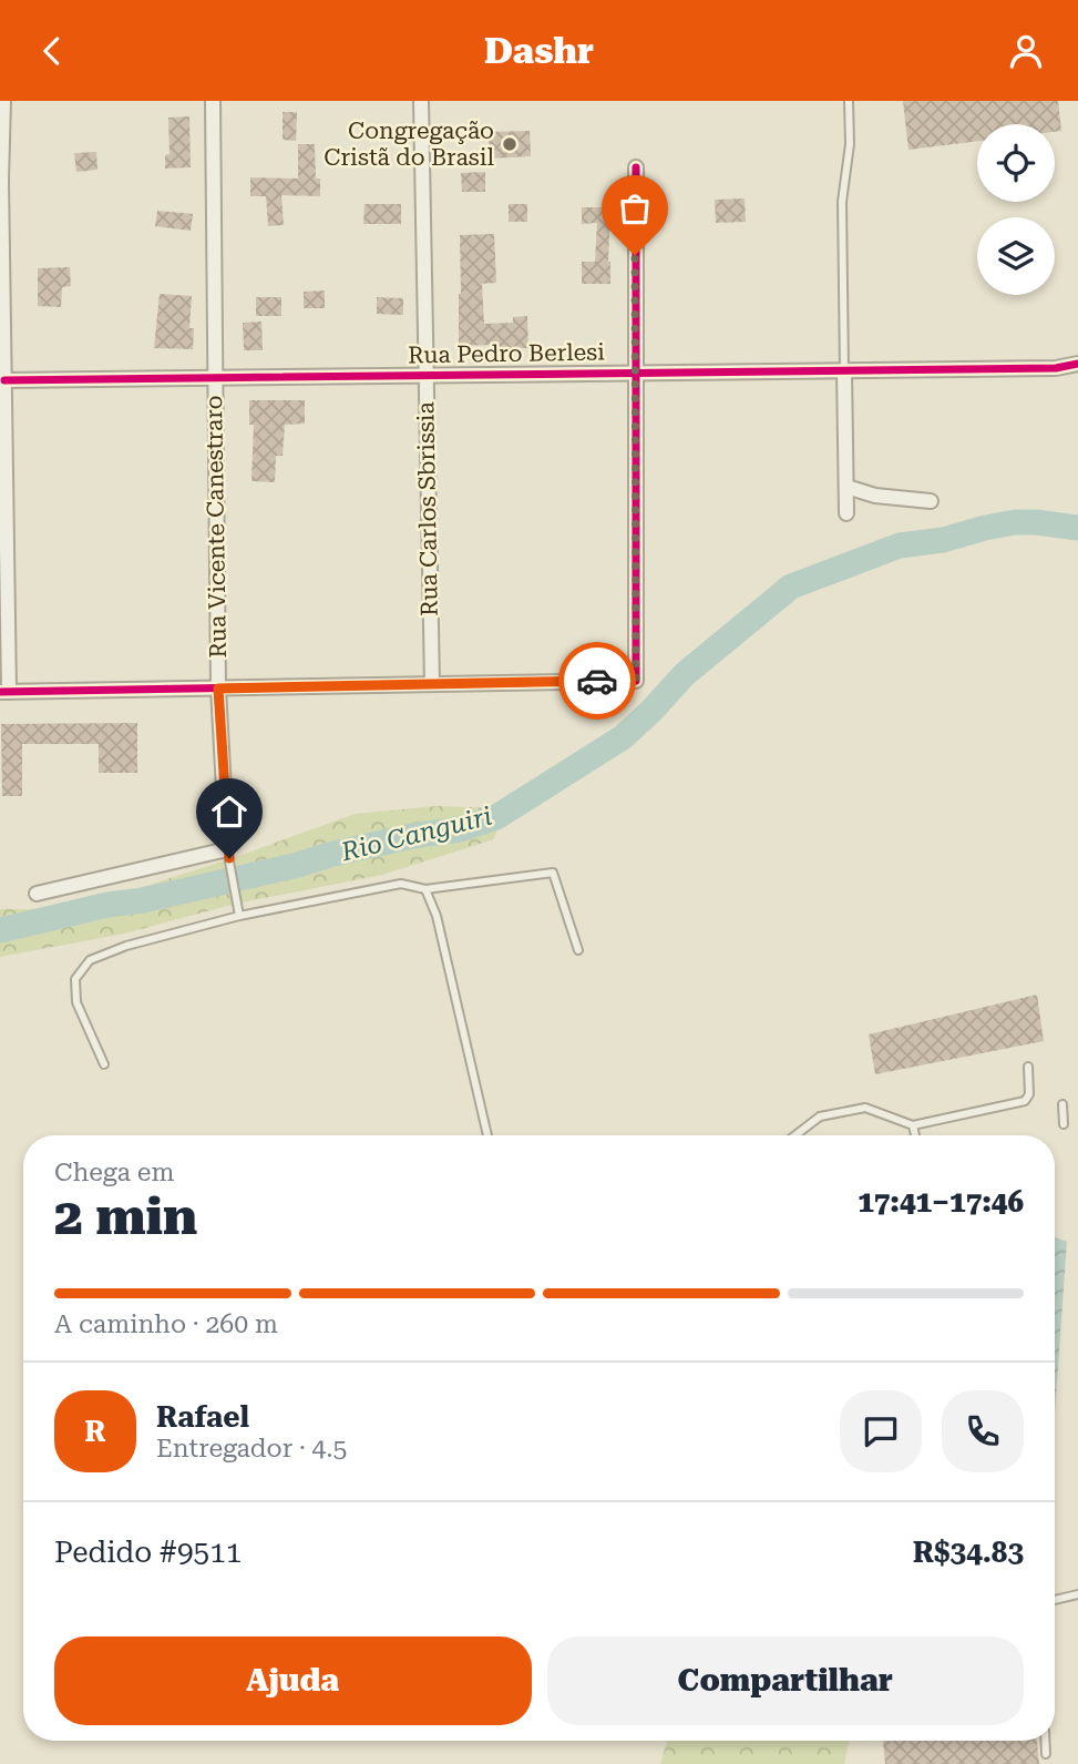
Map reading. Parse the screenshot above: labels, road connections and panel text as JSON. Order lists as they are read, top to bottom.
{
  "streets": {
    "street": ["Rua Pedro Berlesi", "Rua Carlos Sbrissia", "Rua Vicente Canestraro"]
  },
  "crossings": [
    ["Rua Pedro Berlesi", "Rua Carlos Sbrissia"],
    ["Rua Pedro Berlesi", "Rua Vicente Canestraro"]
  ],
  "water": ["Rio Canguiri"],
  "places": ["Congregação Cristã do Brasil"],
  "page": {
    "header": "Dashr",
    "heading": ["2 min", "Chega em", "17:41–17:46"],
    "panel": [
      "Rafael",
      "Entregador · 4.5",
      "Pedido #9511",
      "R$34.83"
    ],
    "bar": "A caminho · 260 m",
    "round": "R",
    "buttons": ["Ajuda", "Compartilhar"]
  }
}
